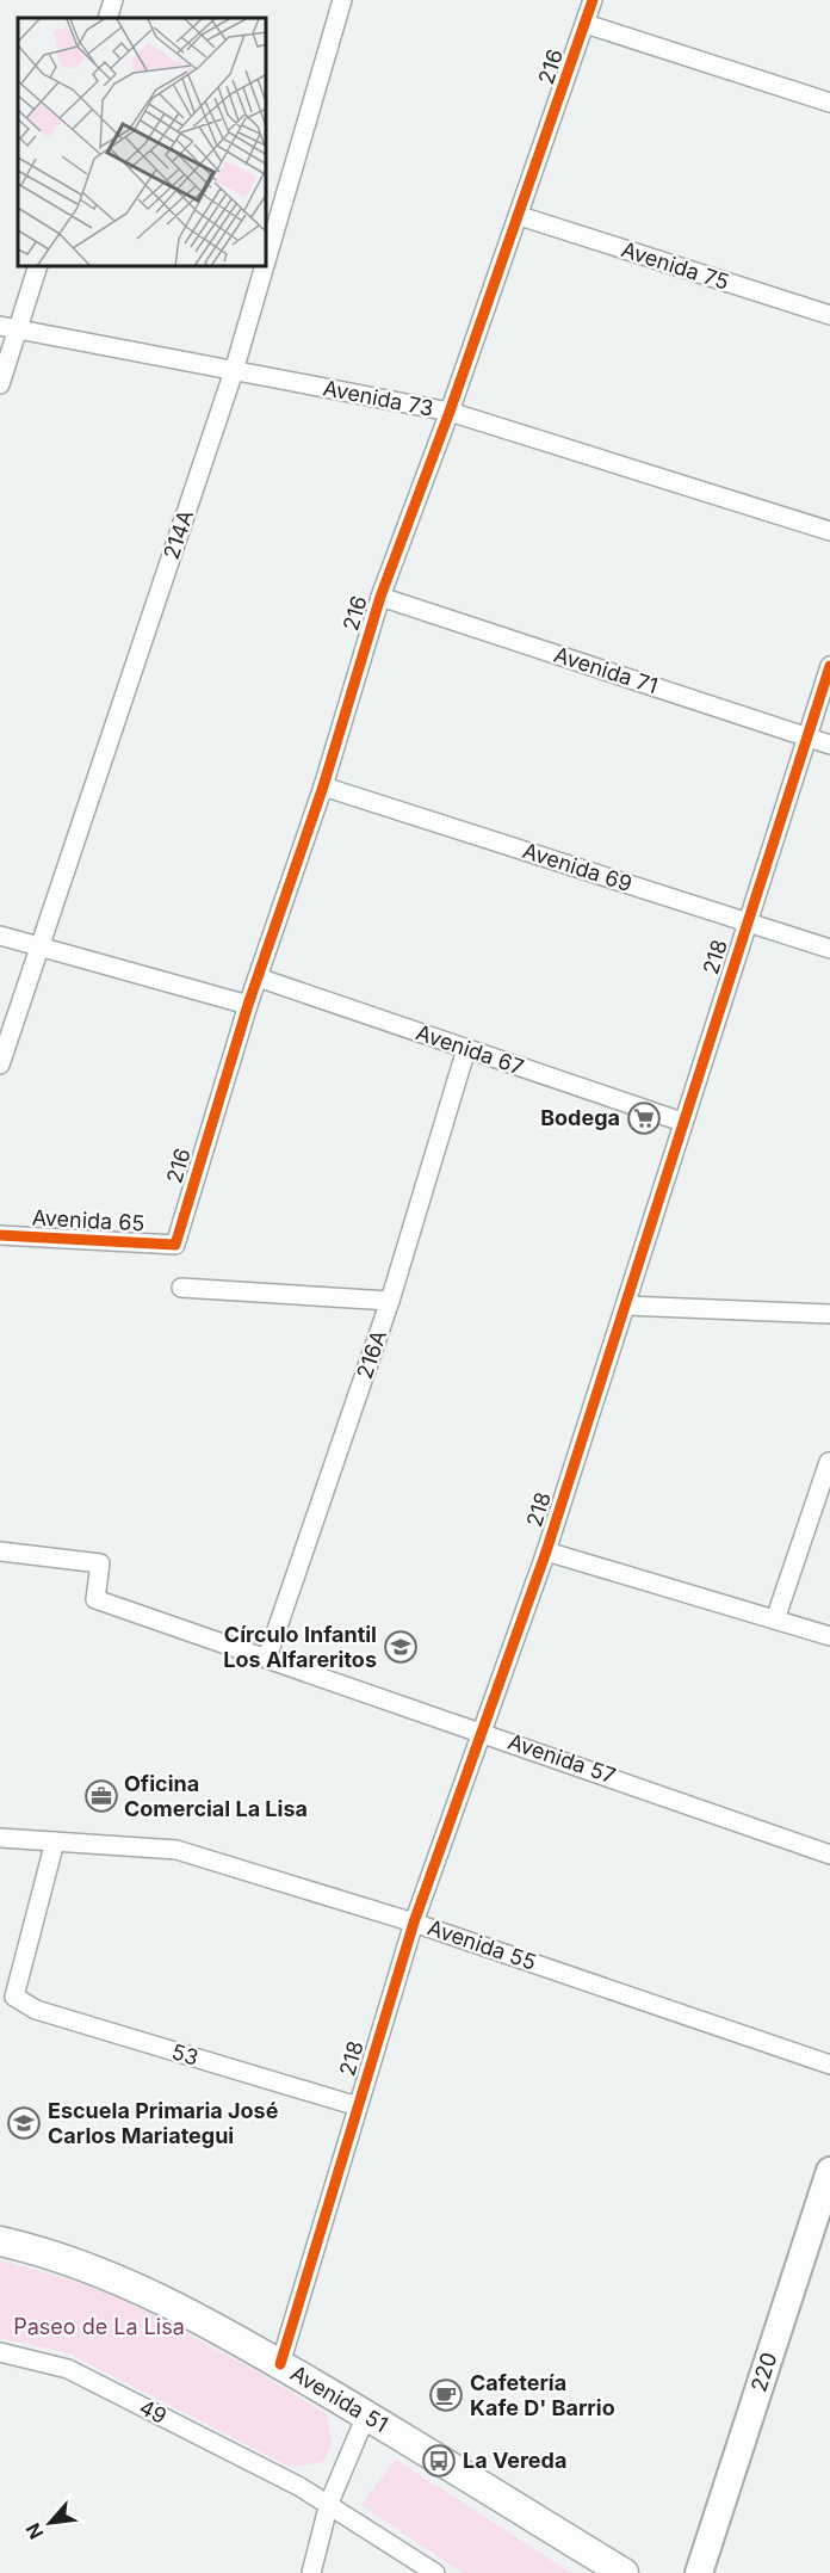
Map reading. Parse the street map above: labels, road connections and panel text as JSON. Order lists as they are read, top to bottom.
{
  "streets": {
    "main road": ["Avenida 51"],
    "street": [
      "216",
      "Avenida 75",
      "Avenida 73",
      "214A",
      "Avenida 71",
      "Avenida 69",
      "218",
      "Avenida 67",
      "Avenida 65",
      "216A",
      "Avenida 57",
      "Avenida 55",
      "53",
      "220",
      "49"
    ]
  },
  "crossings": [
    ["216", "Avenida 75"],
    ["216", "Avenida 73"],
    ["216", "Avenida 71"],
    ["216", "Avenida 69"],
    ["216", "Avenida 67"],
    ["216", "Avenida 65"],
    ["Avenida 73", "214A"],
    ["Avenida 71", "218"],
    ["Avenida 69", "218"],
    ["218", "Avenida 67"],
    ["218", "Avenida 57"],
    ["218", "Avenida 55"],
    ["218", "53"],
    ["218", "Avenida 51"],
    ["Avenida 67", "216A"],
    ["216A", "Avenida 57"],
    ["Avenida 55", "53"]
  ],
  "parks": ["Paseo de La Lisa"],
  "places": {
    "supermarket": ["Bodega"],
    "school or university": ["Círculo Infantil Los Alfareritos", "Escuela Primaria José Carlos Mariategui"],
    "office": ["Oficina Comercial La Lisa"],
    "cafe": ["Cafetería Kafe D' Barrio"],
    "bus stop": ["La Vereda"]
  },
  "north": "bottom left"
}
